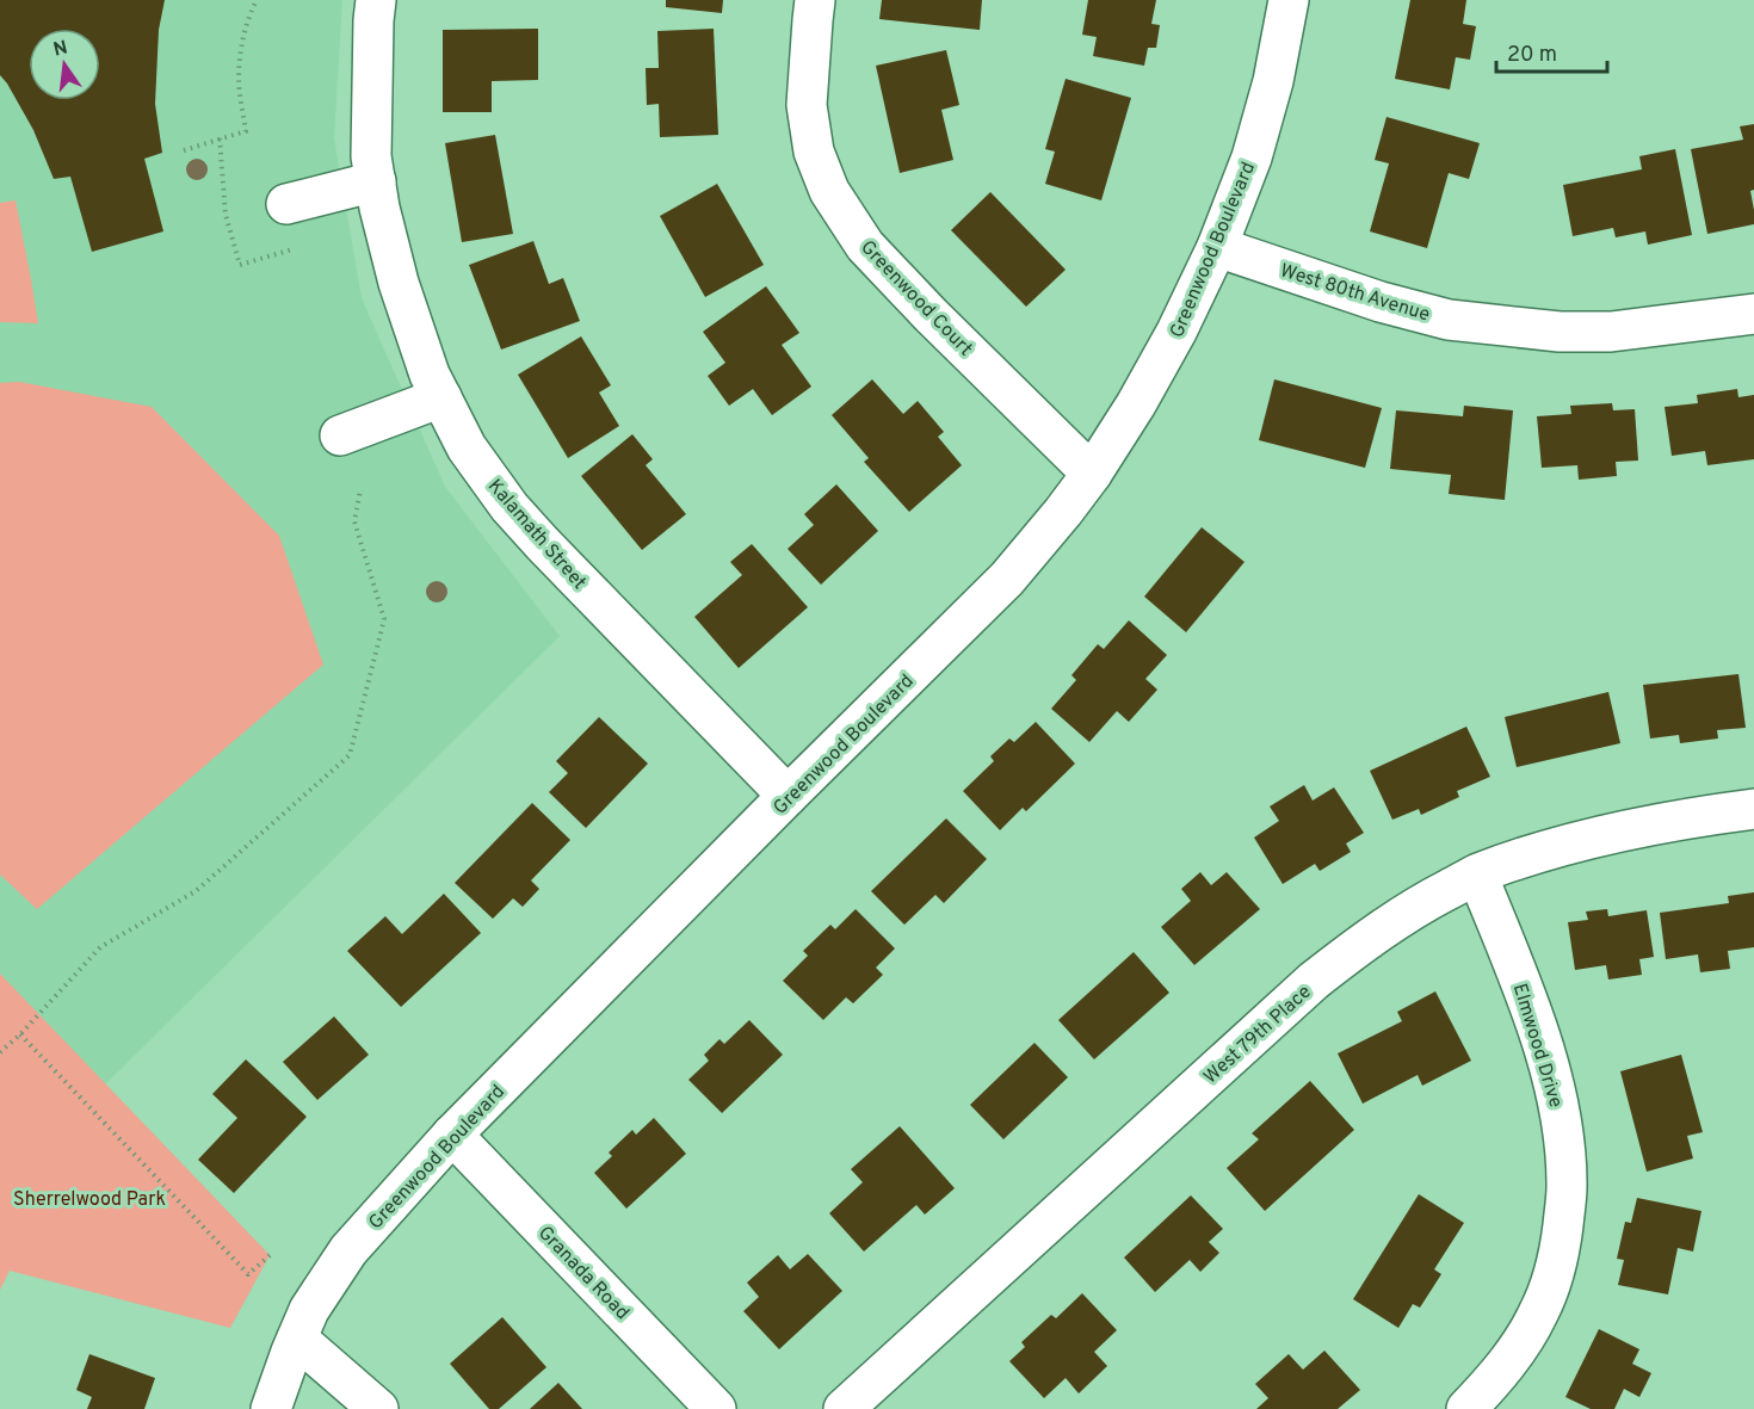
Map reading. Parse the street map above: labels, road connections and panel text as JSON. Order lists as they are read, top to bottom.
{
  "streets": {
    "street": [
      "Greenwood Boulevard",
      "West 80th Avenue",
      "Greenwood Court",
      "Kalamath Street",
      "West 79th Place",
      "Elmwood Drive",
      "Granada Road"
    ]
  },
  "crossings": [
    ["Greenwood Boulevard", "West 80th Avenue"],
    ["Greenwood Boulevard", "Greenwood Court"],
    ["Greenwood Boulevard", "Kalamath Street"],
    ["Greenwood Boulevard", "Granada Road"],
    ["West 79th Place", "Elmwood Drive"]
  ],
  "parks": ["Sherrelwood Park"],
  "scale_bar": "20 m",
  "north": "top"
}
